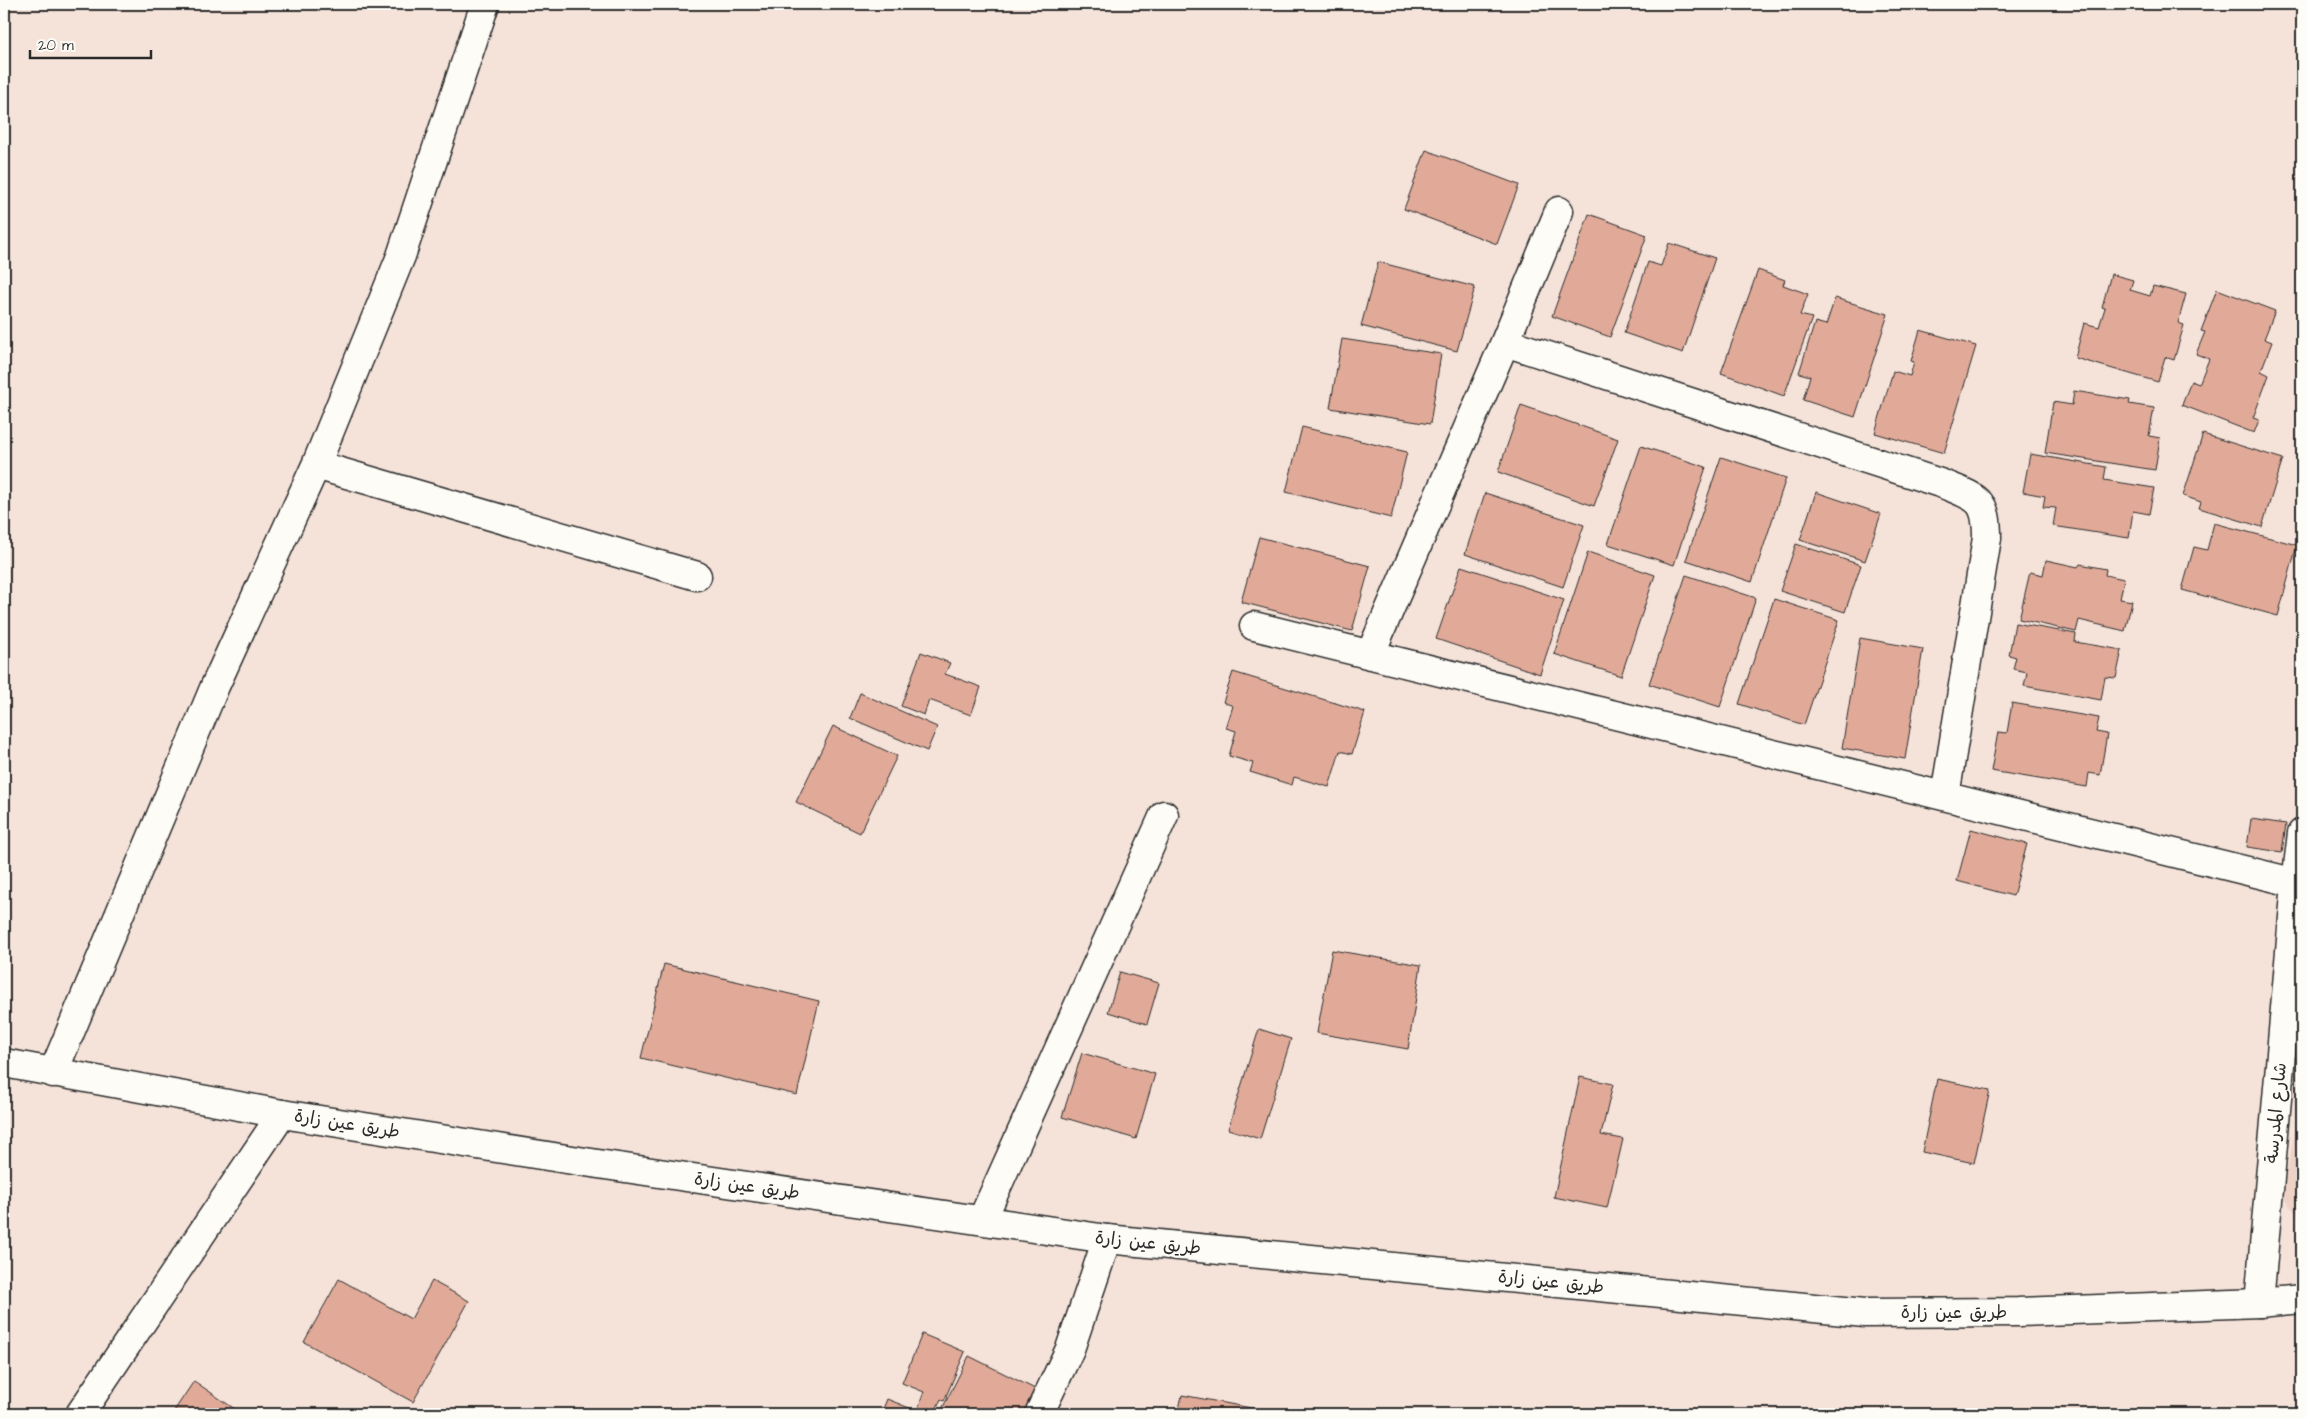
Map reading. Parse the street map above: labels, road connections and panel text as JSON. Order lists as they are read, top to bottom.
{
  "streets": {
    "street": ["شارع المدرسة", "طريق عين زارة"]
  },
  "crossings": [
    ["شارع المدرسة", "طريق عين زارة"]
  ],
  "scale_bar": "20 m"
}
